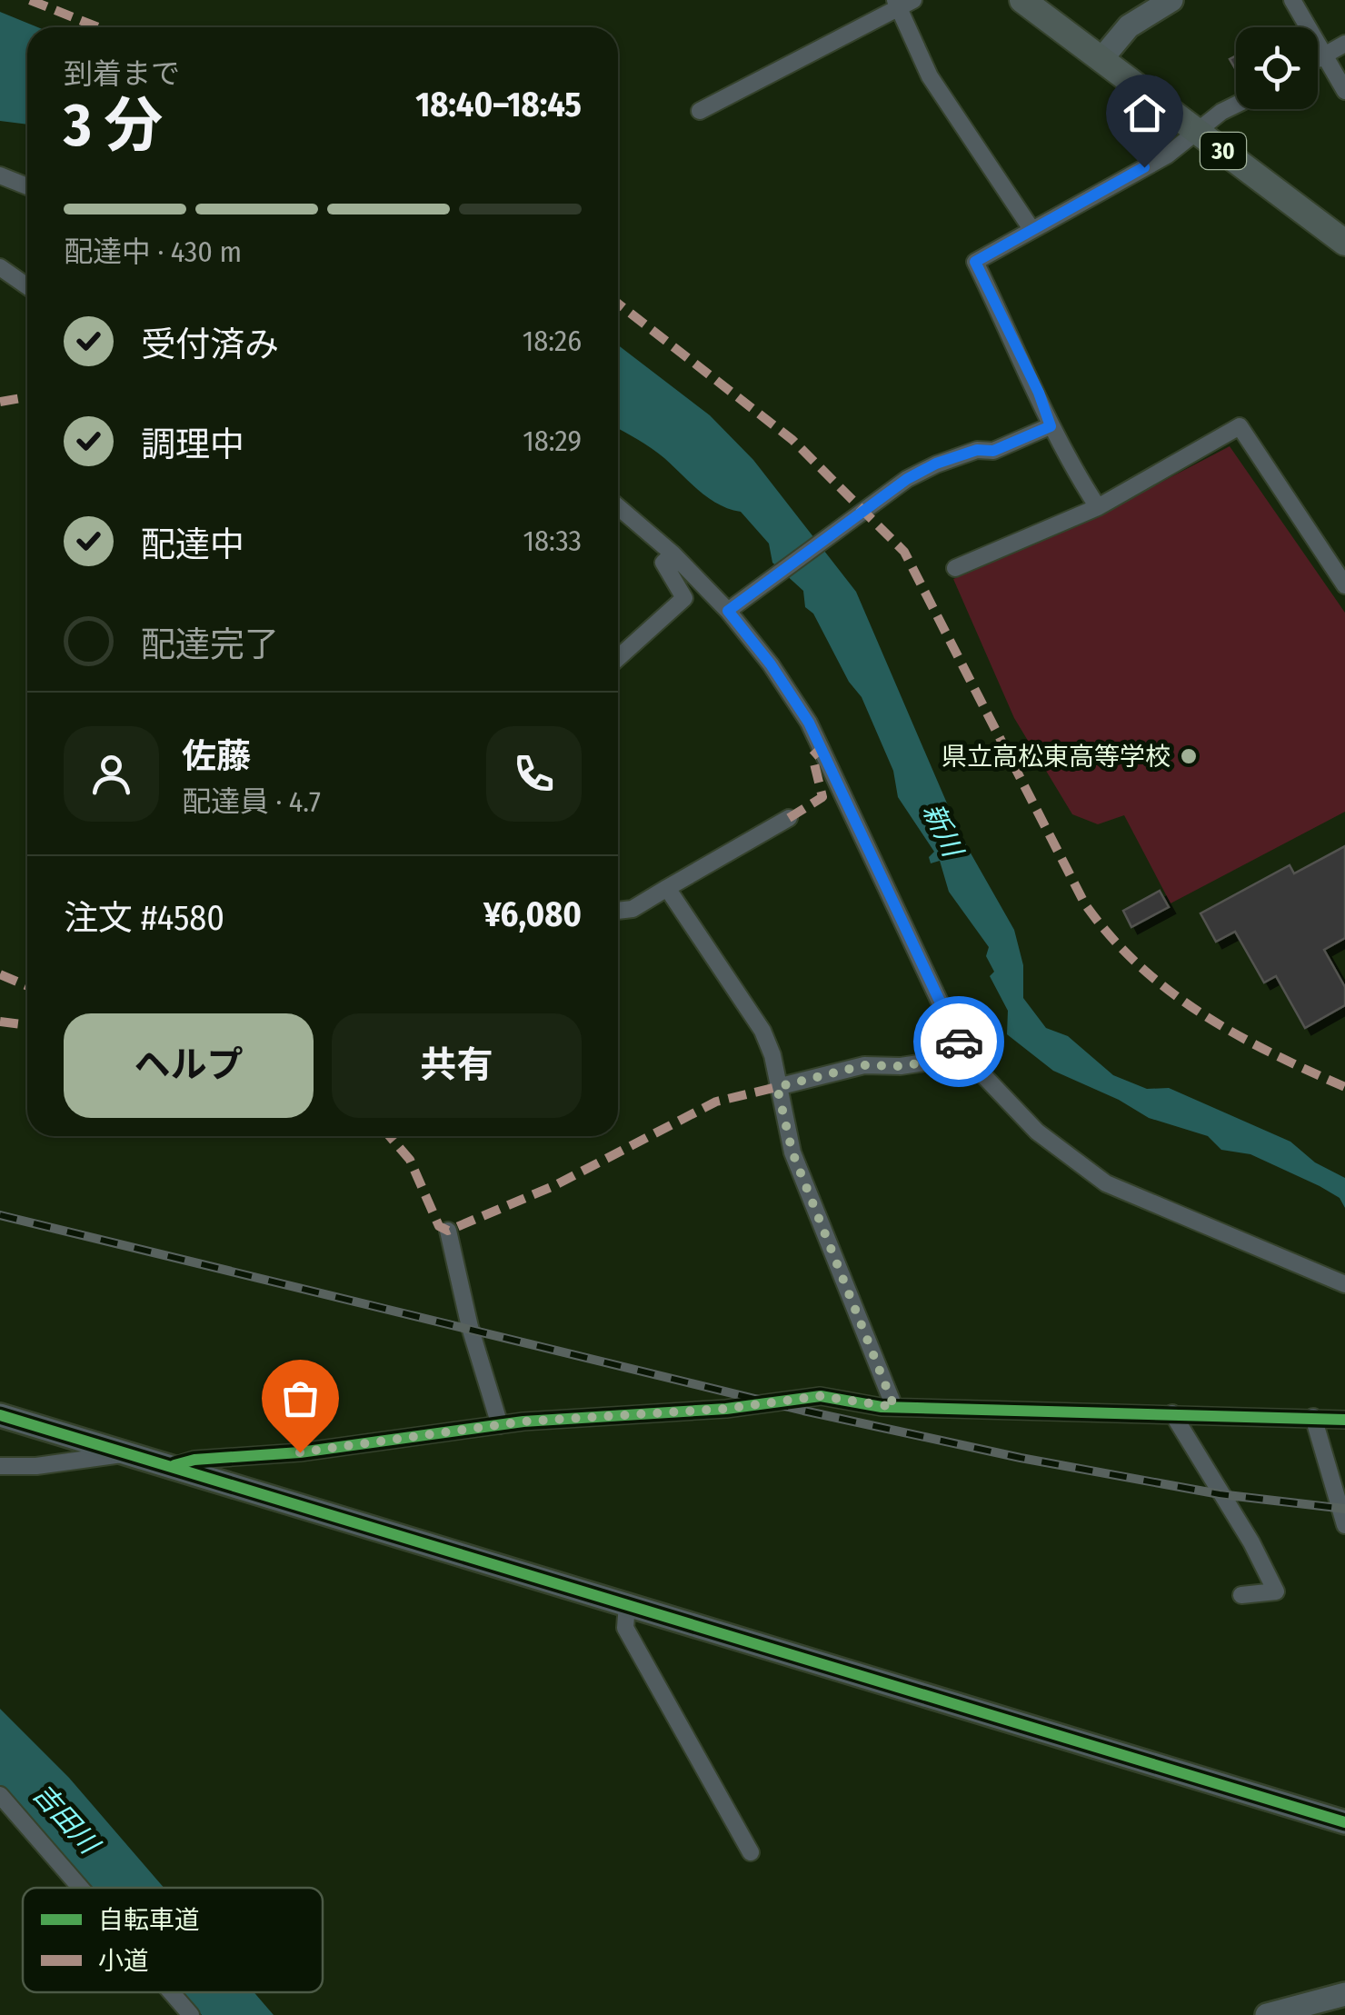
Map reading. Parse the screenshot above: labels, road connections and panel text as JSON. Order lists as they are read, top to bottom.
{
  "streets": {
    "main road": ["30"]
  },
  "water": ["新川", "吉田川"],
  "places": ["県立高松東高等学校"],
  "legend": ["自転車道", "小道"],
  "page": {
    "heading": ["3 分", "到着まで", "18:40–18:45"],
    "panel": [
      "佐藤",
      "配達員 · 4.7",
      "注文 #4580",
      "¥6,080"
    ],
    "bar": "配達中 · 430 m",
    "list": [
      ["受付済み", "18:26"],
      ["調理中", "18:29"],
      ["配達中", "18:33"],
      "配達完了"
    ],
    "buttons": ["ヘルプ", "共有"]
  }
}
